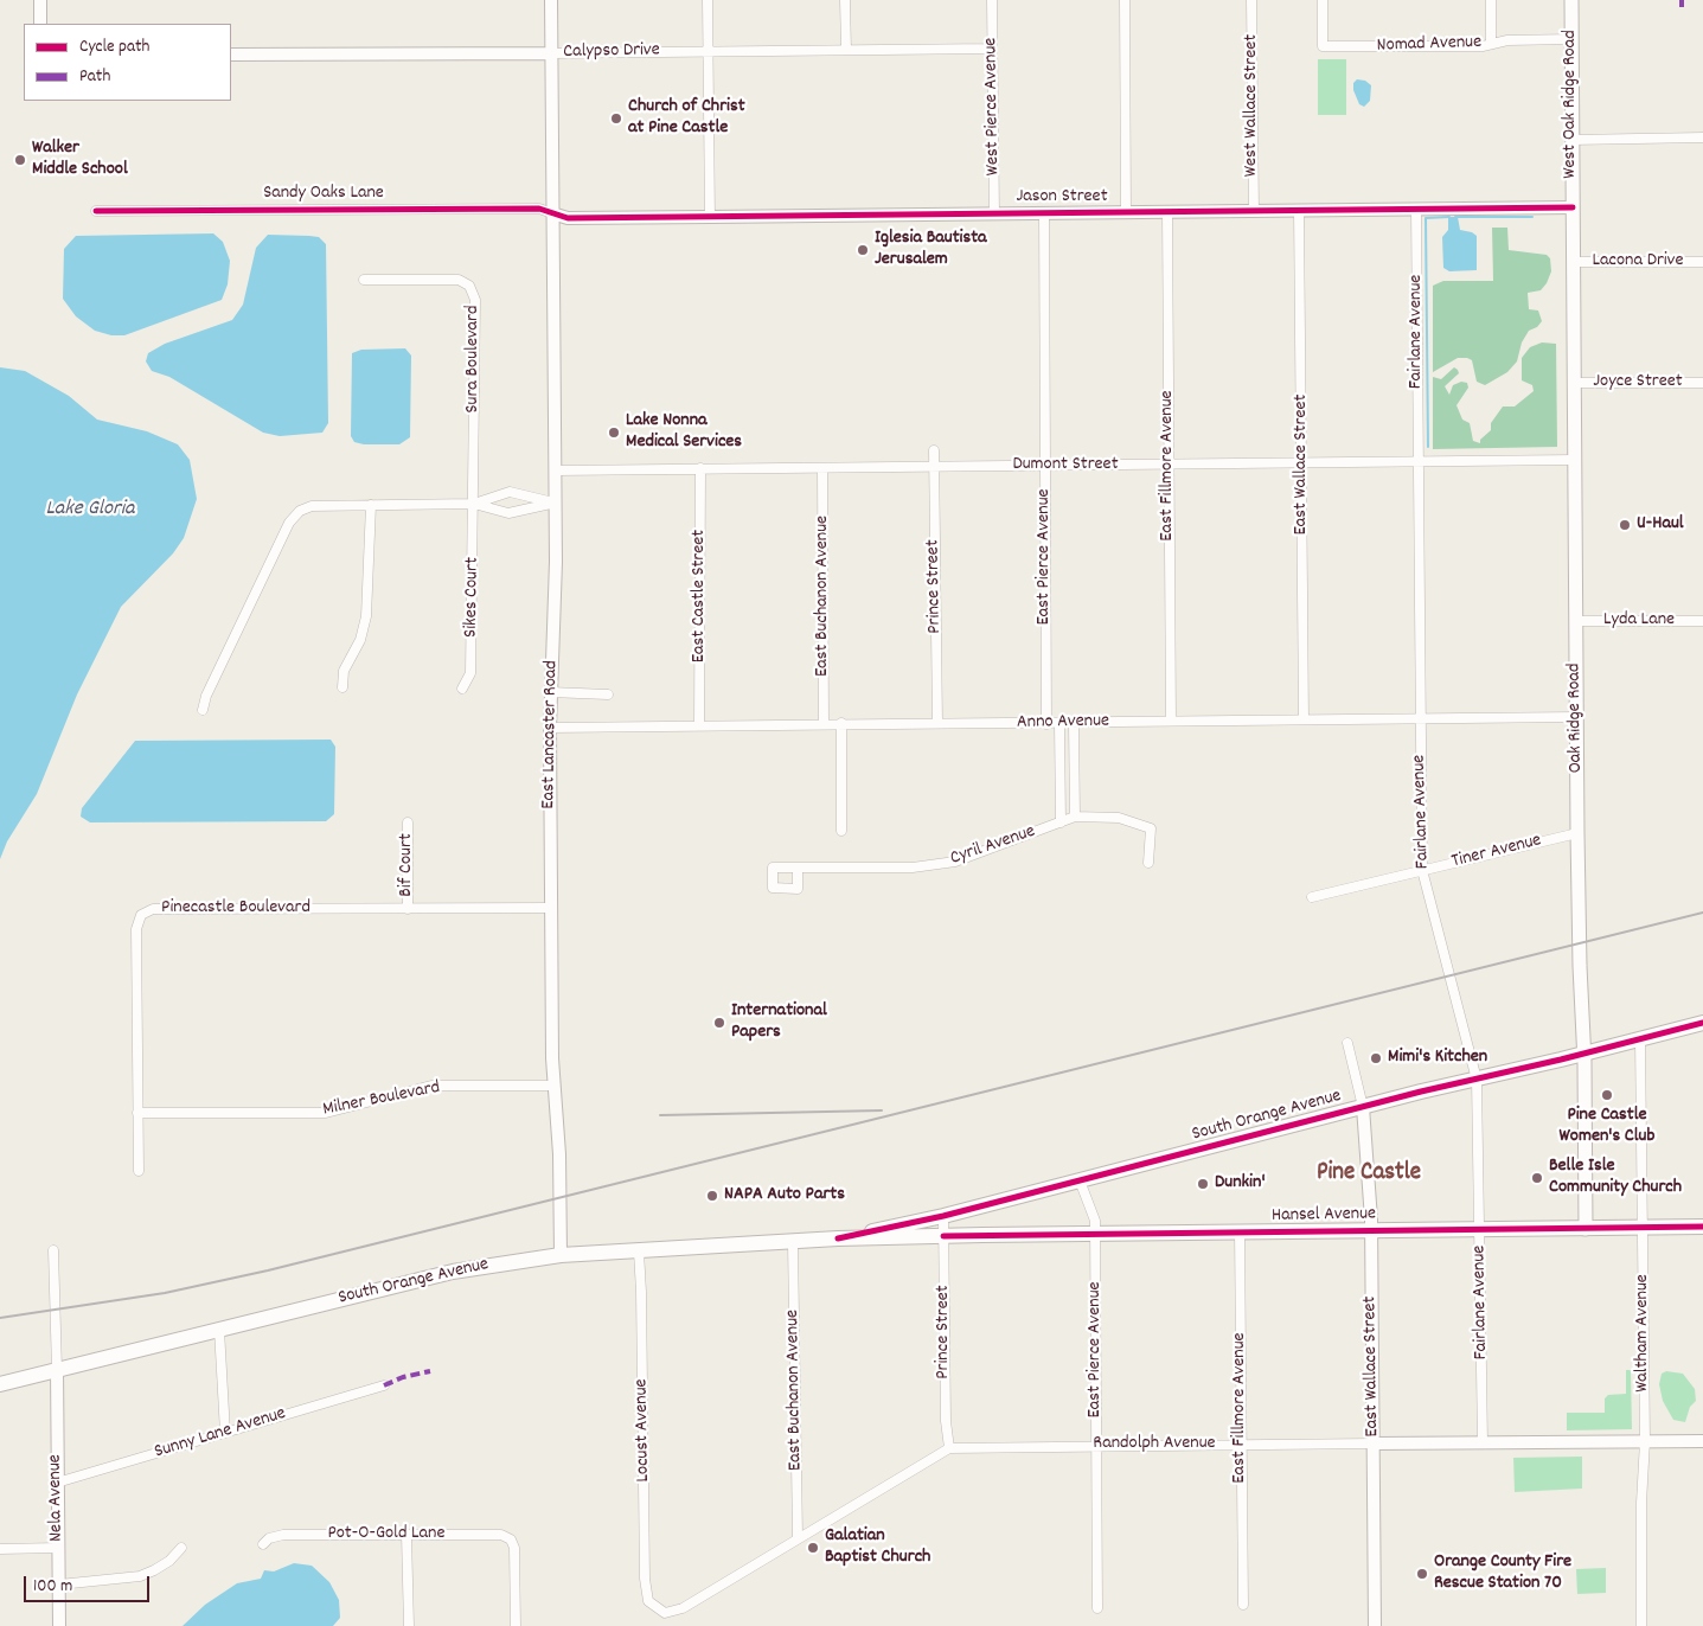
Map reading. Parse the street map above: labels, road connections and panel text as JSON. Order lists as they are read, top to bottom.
{
  "streets": {
    "main road": [
      "West Oak Ridge Road",
      "Oak Ridge Road",
      "South Orange Avenue",
      "Hansel Avenue"
    ],
    "street": [
      "Nomad Avenue",
      "Calypso Drive",
      "West Wallace Street",
      "West Pierce Avenue",
      "Sandy Oaks Lane",
      "Jason Street",
      "Lacona Drive",
      "Fairlane Avenue",
      "Sura Boulevard",
      "Joyce Street",
      "East Wallace Street",
      "Dumont Street",
      "East Fillmore Avenue",
      "East Pierce Avenue",
      "Prince Street",
      "East Castle Street",
      "East Buchanon Avenue",
      "Sikes Court",
      "Lyda Lane",
      "Anno Avenue",
      "East Lancaster Road",
      "Cyril Avenue",
      "Tiner Avenue",
      "Bif Court",
      "Pinecastle Boulevard",
      "Milner Boulevard",
      "Waltham Avenue",
      "Locust Avenue",
      "Sunny Lane Avenue",
      "Randolph Avenue",
      "Nela Avenue",
      "Pot-O-Gold Lane"
    ]
  },
  "crossings": [
    ["Nomad Avenue", "West Oak Ridge Road"],
    ["Calypso Drive", "West Pierce Avenue"],
    ["Calypso Drive", "East Lancaster Road"],
    ["West Oak Ridge Road", "Jason Street"],
    ["West Oak Ridge Road", "Oak Ridge Road"],
    ["West Wallace Street", "Jason Street"],
    ["West Pierce Avenue", "Jason Street"],
    ["Sandy Oaks Lane", "Jason Street"],
    ["Sandy Oaks Lane", "East Lancaster Road"],
    ["Jason Street", "Fairlane Avenue"],
    ["Jason Street", "East Wallace Street"],
    ["Jason Street", "East Fillmore Avenue"],
    ["Jason Street", "East Pierce Avenue"],
    ["Jason Street", "Oak Ridge Road"],
    ["Jason Street", "East Lancaster Road"],
    ["Lacona Drive", "Oak Ridge Road"],
    ["Fairlane Avenue", "Dumont Street"],
    ["Fairlane Avenue", "Anno Avenue"],
    ["Fairlane Avenue", "Tiner Avenue"],
    ["Fairlane Avenue", "South Orange Avenue"],
    ["Fairlane Avenue", "Hansel Avenue"],
    ["Fairlane Avenue", "Randolph Avenue"],
    ["Sura Boulevard", "Sikes Court"],
    ["Joyce Street", "Oak Ridge Road"],
    ["East Wallace Street", "Dumont Street"],
    ["East Wallace Street", "Anno Avenue"],
    ["East Wallace Street", "South Orange Avenue"],
    ["East Wallace Street", "Hansel Avenue"],
    ["East Wallace Street", "Randolph Avenue"],
    ["Dumont Street", "East Fillmore Avenue"],
    ["Dumont Street", "East Pierce Avenue"],
    ["Dumont Street", "Prince Street"],
    ["Dumont Street", "East Castle Street"],
    ["Dumont Street", "East Buchanon Avenue"],
    ["Dumont Street", "Oak Ridge Road"],
    ["Dumont Street", "East Lancaster Road"],
    ["East Fillmore Avenue", "Anno Avenue"],
    ["East Fillmore Avenue", "Hansel Avenue"],
    ["East Fillmore Avenue", "Randolph Avenue"],
    ["East Pierce Avenue", "Anno Avenue"],
    ["East Pierce Avenue", "South Orange Avenue"],
    ["East Pierce Avenue", "Hansel Avenue"],
    ["East Pierce Avenue", "Randolph Avenue"],
    ["Prince Street", "Anno Avenue"],
    ["Prince Street", "South Orange Avenue"],
    ["Prince Street", "Hansel Avenue"],
    ["Prince Street", "Randolph Avenue"],
    ["East Castle Street", "Anno Avenue"],
    ["East Buchanon Avenue", "Anno Avenue"],
    ["East Buchanon Avenue", "South Orange Avenue"],
    ["East Buchanon Avenue", "Randolph Avenue"],
    ["Lyda Lane", "Oak Ridge Road"],
    ["Oak Ridge Road", "Anno Avenue"],
    ["Oak Ridge Road", "Tiner Avenue"],
    ["Oak Ridge Road", "South Orange Avenue"],
    ["Oak Ridge Road", "Hansel Avenue"],
    ["Anno Avenue", "East Lancaster Road"],
    ["East Lancaster Road", "Pinecastle Boulevard"],
    ["East Lancaster Road", "Milner Boulevard"],
    ["East Lancaster Road", "South Orange Avenue"],
    ["Bif Court", "Pinecastle Boulevard"],
    ["Pinecastle Boulevard", "Milner Boulevard"],
    ["South Orange Avenue", "Hansel Avenue"],
    ["South Orange Avenue", "Waltham Avenue"],
    ["South Orange Avenue", "Locust Avenue"],
    ["South Orange Avenue", "Nela Avenue"],
    ["Hansel Avenue", "Waltham Avenue"],
    ["Waltham Avenue", "Randolph Avenue"],
    ["Locust Avenue", "Randolph Avenue"],
    ["Sunny Lane Avenue", "Nela Avenue"]
  ],
  "districts": ["Pine Castle"],
  "water": ["Lake Gloria"],
  "places": [
    "Church of Christ at Pine Castle",
    "Walker Middle School",
    "Iglesia Bautista Jerusalem",
    "Lake Nonna Medical Services",
    "U-Haul",
    "International Papers",
    "Mimi's Kitchen",
    "Pine Castle Women's Club",
    "Belle Isle Community Church",
    "Dunkin'",
    "NAPA Auto Parts",
    "Galatian Baptist Church",
    "Orange County Fire Rescue Station 70"
  ],
  "legend": ["Cycle path", "Path"],
  "scale_bar": "100 m"
}
